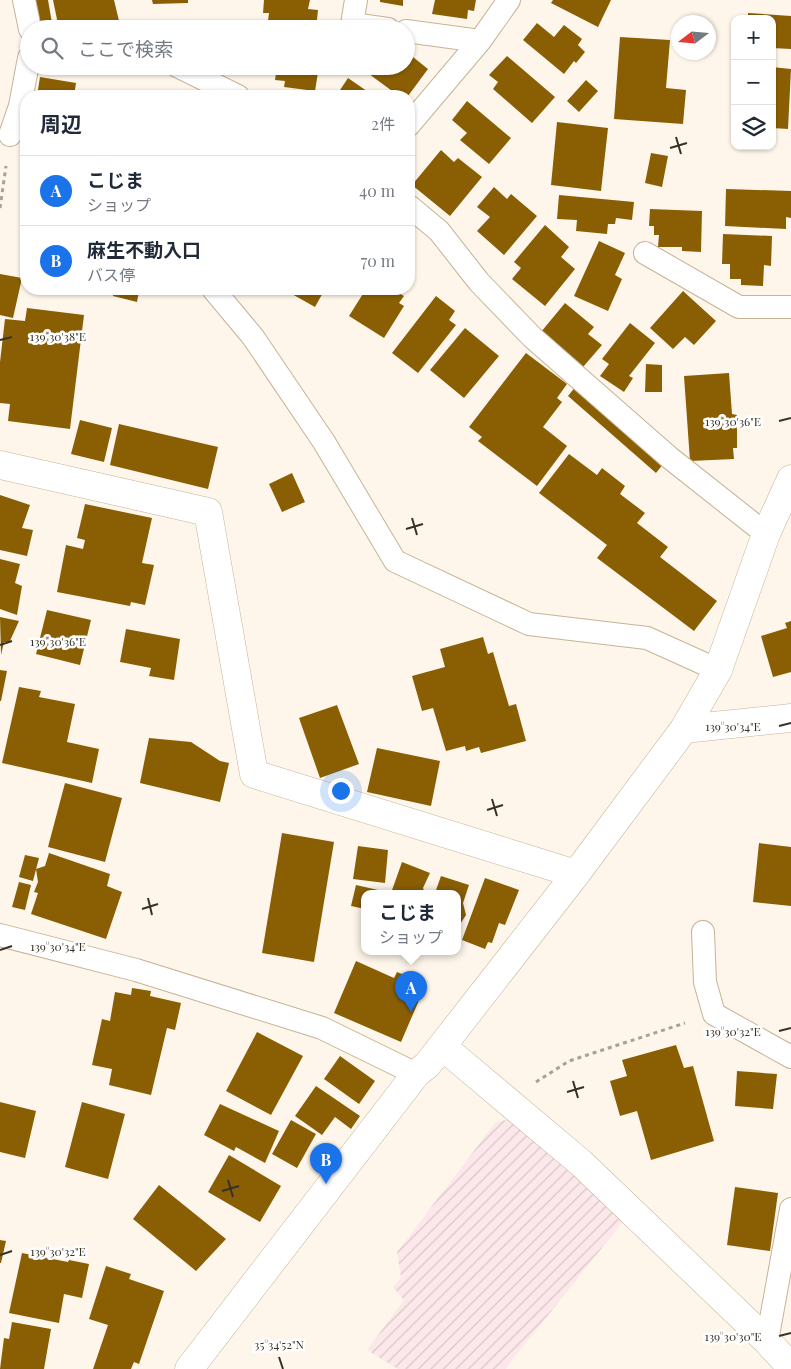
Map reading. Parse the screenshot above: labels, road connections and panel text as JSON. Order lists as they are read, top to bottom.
{
  "north": "left",
  "page": {
    "map_buttons": ["+", "−"],
    "search": "ここで検索",
    "heading": ["周辺", "2件"],
    "list": [
      {
        "mark": "A",
        "name": "こじま",
        "note": "ショップ",
        "value": "40 m"
      },
      {
        "mark": "B",
        "name": "麻生不動入口",
        "note": "バス停",
        "value": "70 m"
      }
    ],
    "popup": ["こじま", "ショップ"],
    "pins": ["A", "B"]
  },
  "coordinates": [
    "139°30'38\"E",
    "139°30'36\"E",
    "139°30'34\"E",
    "139°30'32\"E",
    "139°30'30\"E",
    "35°34'52\"N"
  ]
}
